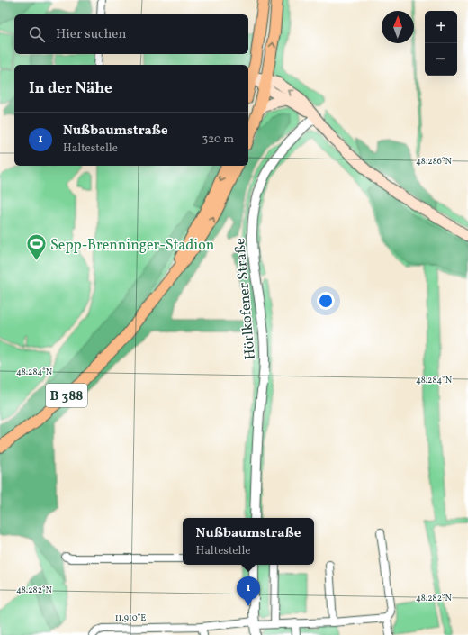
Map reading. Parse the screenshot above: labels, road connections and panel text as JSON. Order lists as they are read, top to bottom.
{
  "streets": {
    "main road": ["B 388"],
    "street": ["Hörlkofener Straße"]
  },
  "places": {
    "sports": ["Sepp-Brenninger-Stadion"]
  },
  "north": "top",
  "page": {
    "map_buttons": ["+", "−"],
    "search": "Hier suchen",
    "heading": "In der Nähe",
    "list": [
      {
        "mark": "1",
        "name": "Nußbaumstraße",
        "note": "Haltestelle",
        "value": "320 m"
      }
    ],
    "popup": ["Nußbaumstraße", "Haltestelle"],
    "pins": "1"
  },
  "coordinates": [
    "48.286°N",
    "48.284°N",
    "48.282°N",
    "11.910°E"
  ]
}
